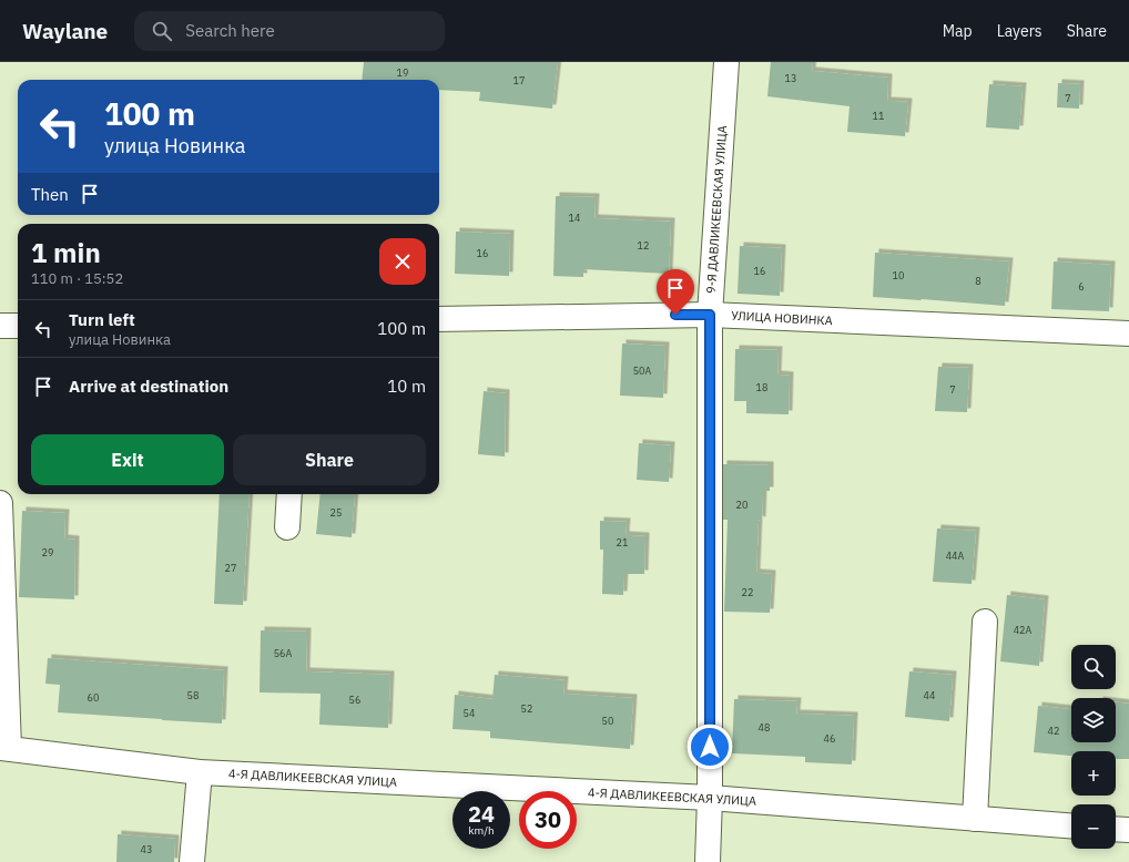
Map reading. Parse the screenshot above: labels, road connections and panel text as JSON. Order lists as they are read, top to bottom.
{
  "streets": {
    "street": ["9-Я ДАВЛИКЕЕВСКАЯ УЛИЦА", "УЛИЦА НОВИНКА", "4-Я ДАВЛИКЕЕВСКАЯ УЛИЦА"]
  },
  "crossings": [
    ["9-Я ДАВЛИКЕЕВСКАЯ УЛИЦА", "УЛИЦА НОВИНКА"],
    ["9-Я ДАВЛИКЕЕВСКАЯ УЛИЦА", "4-Я ДАВЛИКЕЕВСКАЯ УЛИЦА"]
  ],
  "house_numbers": [
    "19",
    "13",
    "17",
    "7",
    "11",
    "14",
    "12",
    "16",
    "16",
    "10",
    "8",
    "6",
    "50А",
    "18",
    "7",
    "20",
    "25",
    "21",
    "29",
    "44А",
    "27",
    "22",
    "42А",
    "56А",
    "58",
    "44",
    "60",
    "56",
    "52",
    "54",
    "50",
    "48",
    "42",
    "46",
    "43"
  ],
  "page": {
    "header": "Waylane",
    "search": "Search here",
    "nav": ["Map", "Layers", "Share"],
    "turn": ["100 m", "улица Новинка"],
    "then": "Then",
    "heading": ["1 min", "110 m · 15:52"],
    "list": [
      {
        "name": "Turn left",
        "note": "улица Новинка",
        "value": "100 m"
      },
      {
        "name": "Arrive at destination",
        "value": "10 m"
      }
    ],
    "buttons": ["Exit", "Share"],
    "map_buttons": ["+", "−"],
    "speed": "24 km/h",
    "limit": "30"
  }
}
